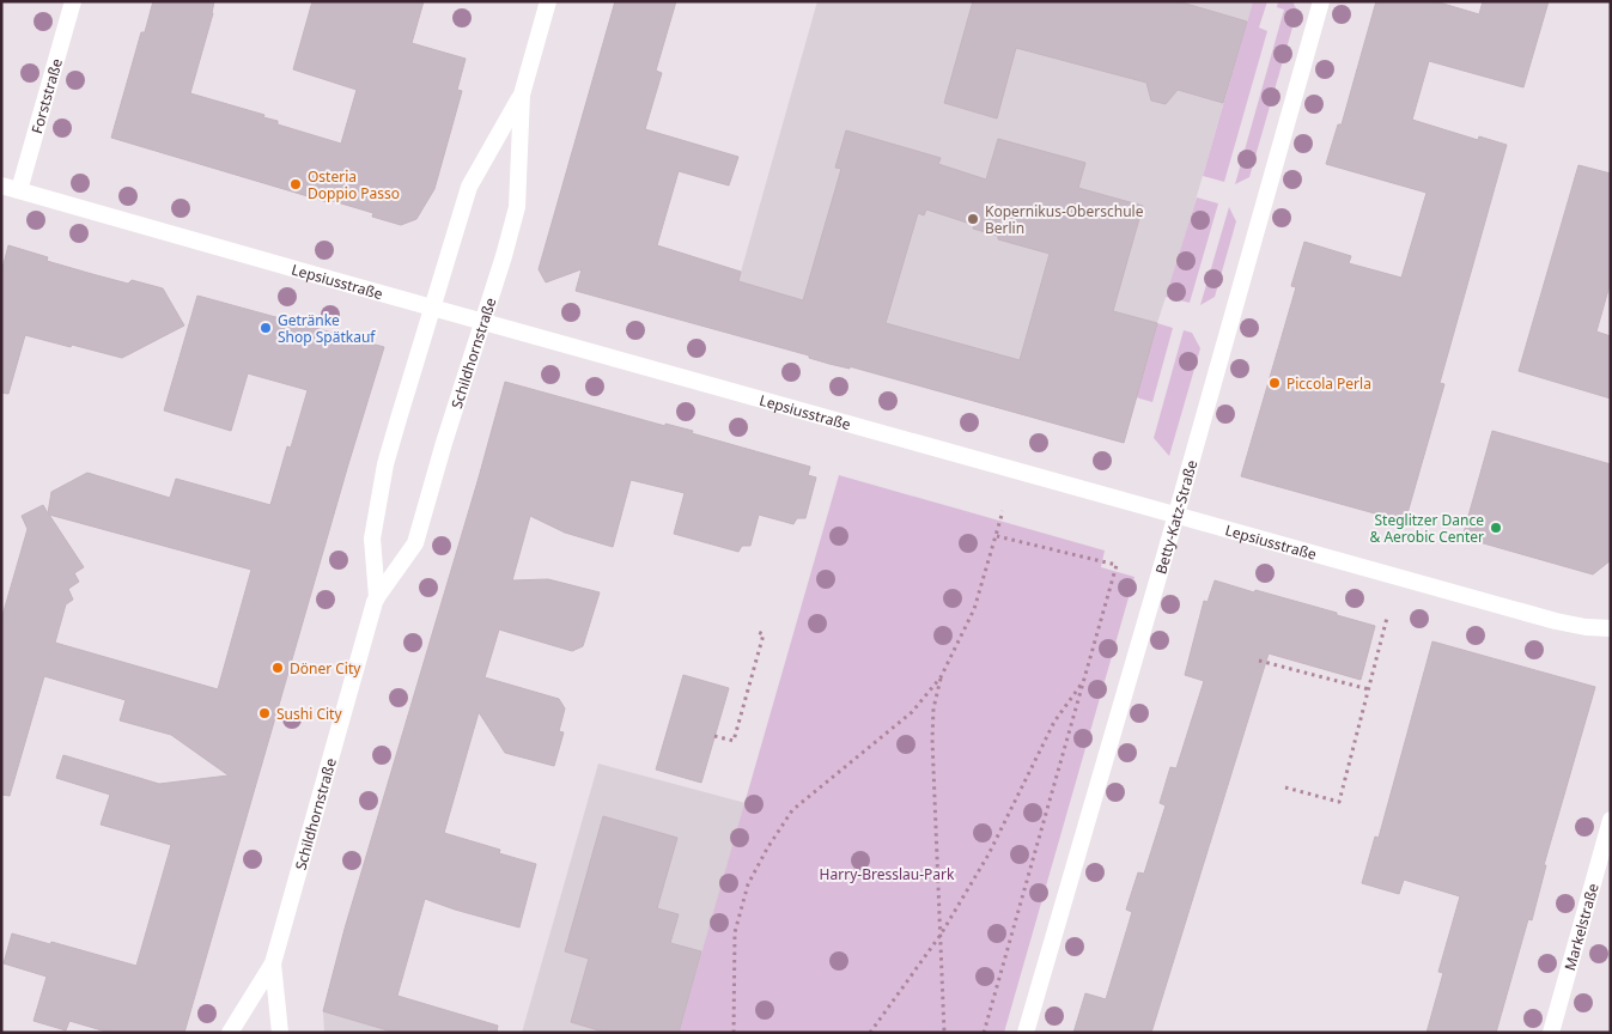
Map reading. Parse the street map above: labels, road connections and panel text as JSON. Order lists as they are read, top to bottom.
{
  "streets": {
    "street": [
      "Forststraße",
      "Lepsiusstraße",
      "Schildhornstraße",
      "Betty-Katz-Straße",
      "Markelstraße"
    ]
  },
  "crossings": [
    ["Forststraße", "Lepsiusstraße"],
    ["Lepsiusstraße", "Schildhornstraße"],
    ["Lepsiusstraße", "Betty-Katz-Straße"]
  ],
  "parks": ["Harry-Bresslau-Park"],
  "places": [
    "Osteria Doppio Passo",
    "Kopernikus-Oberschule Berlin",
    "Getränke Shop Spätkauf",
    "Piccola Perla",
    "Steglitzer Dance & Aerobic Center",
    "Döner City",
    "Sushi City"
  ]
}
